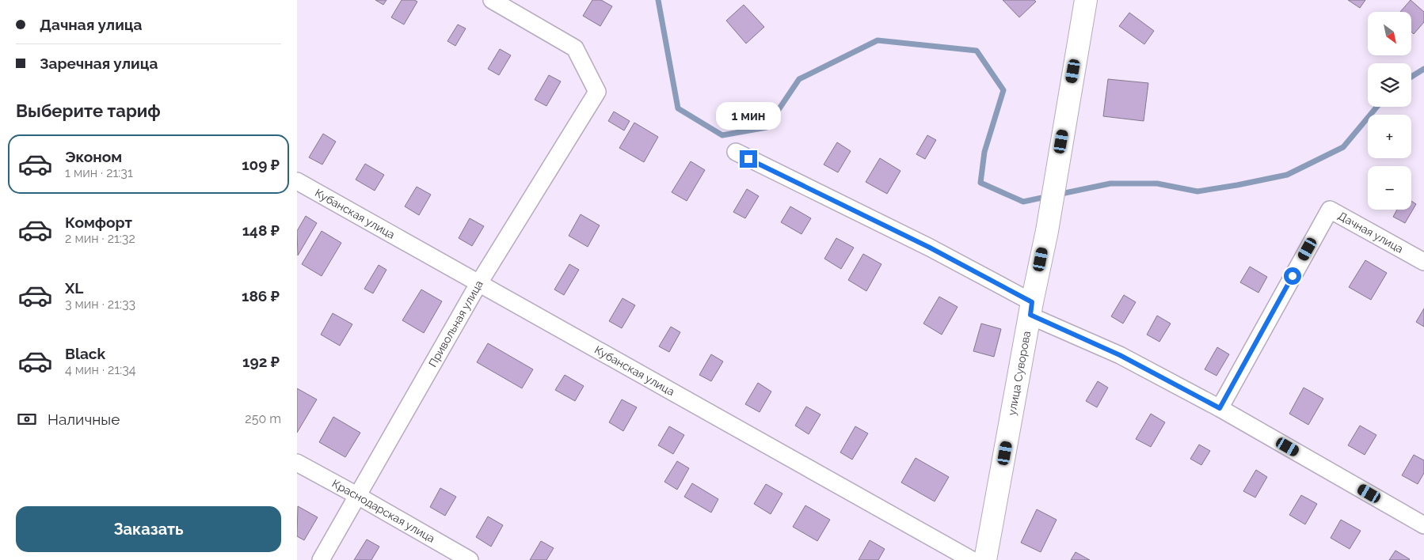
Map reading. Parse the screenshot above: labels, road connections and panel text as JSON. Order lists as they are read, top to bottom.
{
  "streets": {
    "street": [
      "Кубанская улица",
      "Дачная улица",
      "Привольная улица",
      "улица Суворова",
      "Краснодарская улица"
    ]
  },
  "crossings": [
    ["Кубанская улица", "Привольная улица"],
    ["Привольная улица", "Краснодарская улица"]
  ],
  "north": "bottom right",
  "page": {
    "banner": ["Дачная улица", "Заречная улица"],
    "map_buttons": ["+", "−"],
    "heading": "Выберите тариф",
    "bubble": "1 мин",
    "list": [
      {
        "name": "Эконом",
        "note": "1 мин · 21:31",
        "value": "109 ₽"
      },
      {
        "name": "Комфорт",
        "note": "2 мин · 21:32",
        "value": "148 ₽"
      },
      {
        "name": "XL",
        "note": "3 мин · 21:33",
        "value": "186 ₽"
      },
      {
        "name": "Black",
        "note": "4 мин · 21:34",
        "value": "192 ₽"
      }
    ],
    "pay": ["Наличные", "250 m"],
    "buttons": "Заказать"
  }
}
